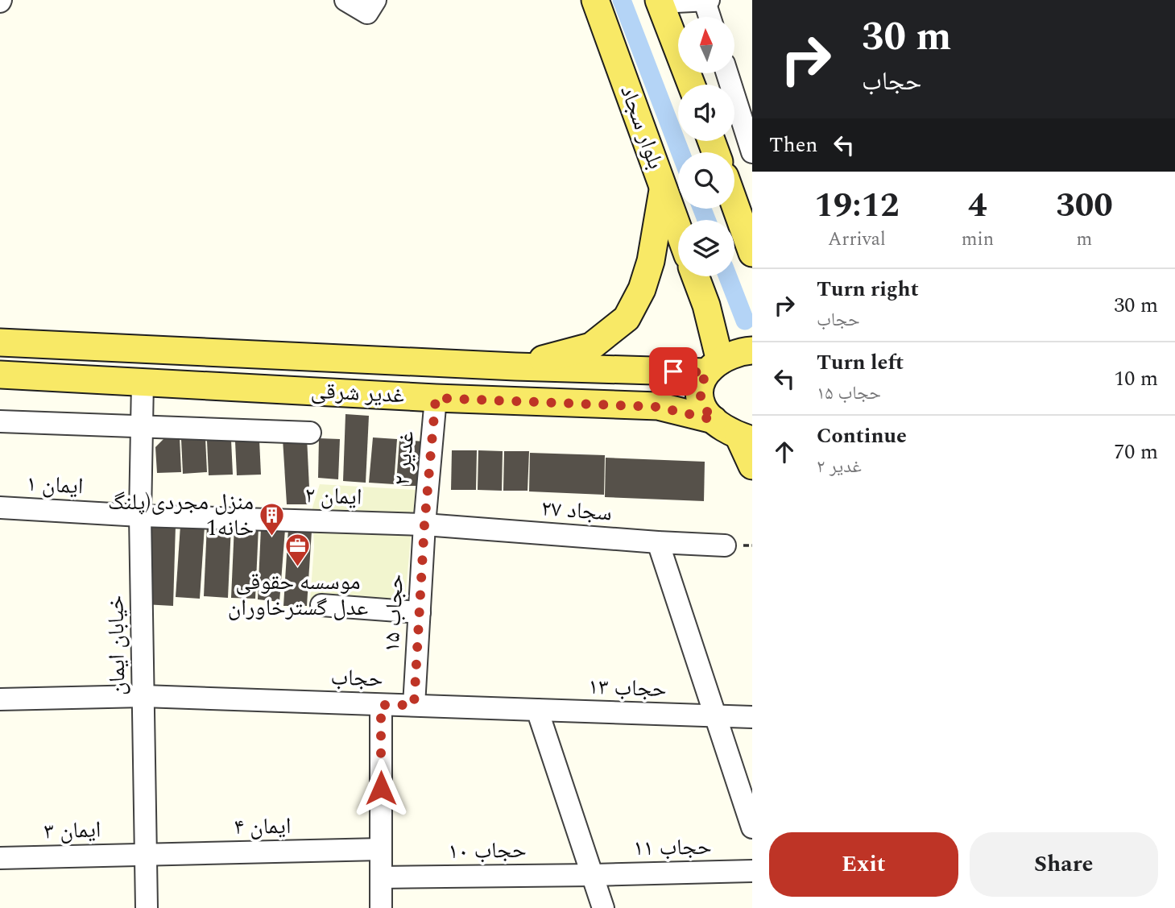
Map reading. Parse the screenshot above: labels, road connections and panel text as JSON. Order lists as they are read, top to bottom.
{
  "streets": {
    "main road": ["بلوار سجاد", "غدیر شرقی"],
    "street": [
      "غدیر ۲",
      "ایمان ۱",
      "ایمان ۲",
      "سجاد ۲۷",
      "حجاب ۱۵",
      "خیابان ایمان",
      "حجاب",
      "حجاب ۱۳",
      "ایمان ۴",
      "ایمان ۳",
      "حجاب ۱۱",
      "حجاب ۱۰"
    ]
  },
  "crossings": [
    ["غدیر شرقی", "غدیر ۲"],
    ["غدیر شرقی", "خیابان ایمان"],
    ["غدیر ۲", "ایمان ۲"],
    ["غدیر ۲", "سجاد ۲۷"],
    ["غدیر ۲", "حجاب ۱۵"],
    ["ایمان ۱", "ایمان ۲"],
    ["ایمان ۱", "خیابان ایمان"],
    ["ایمان ۲", "سجاد ۲۷"],
    ["ایمان ۲", "حجاب ۱۵"],
    ["ایمان ۲", "خیابان ایمان"],
    ["سجاد ۲۷", "حجاب ۱۵"],
    ["حجاب ۱۵", "حجاب"],
    ["خیابان ایمان", "حجاب"],
    ["خیابان ایمان", "ایمان ۴"],
    ["خیابان ایمان", "ایمان ۳"],
    ["حجاب", "حجاب ۱۳"],
    ["ایمان ۴", "ایمان ۳"],
    ["حجاب ۱۱", "حجاب ۱۰"]
  ],
  "places": {
    "building": ["منزل مجردی(پلنگ خانه1"],
    "office": ["موسسه حقوقی عدل گسترخاوران"]
  },
  "north": "top",
  "page": {
    "turn": ["30 m", "حجاب"],
    "then": "Then",
    "eta": [
      "19:12",
      "Arrival",
      "4",
      "min",
      "300",
      "m"
    ],
    "list": [
      {
        "name": "Turn right",
        "note": "حجاب",
        "value": "30 m"
      },
      {
        "name": "Turn left",
        "note": "حجاب ۱۵",
        "value": "10 m"
      },
      {
        "name": "Continue",
        "note": "غدیر ۲",
        "value": "70 m"
      }
    ],
    "buttons": ["Exit", "Share"]
  }
}
